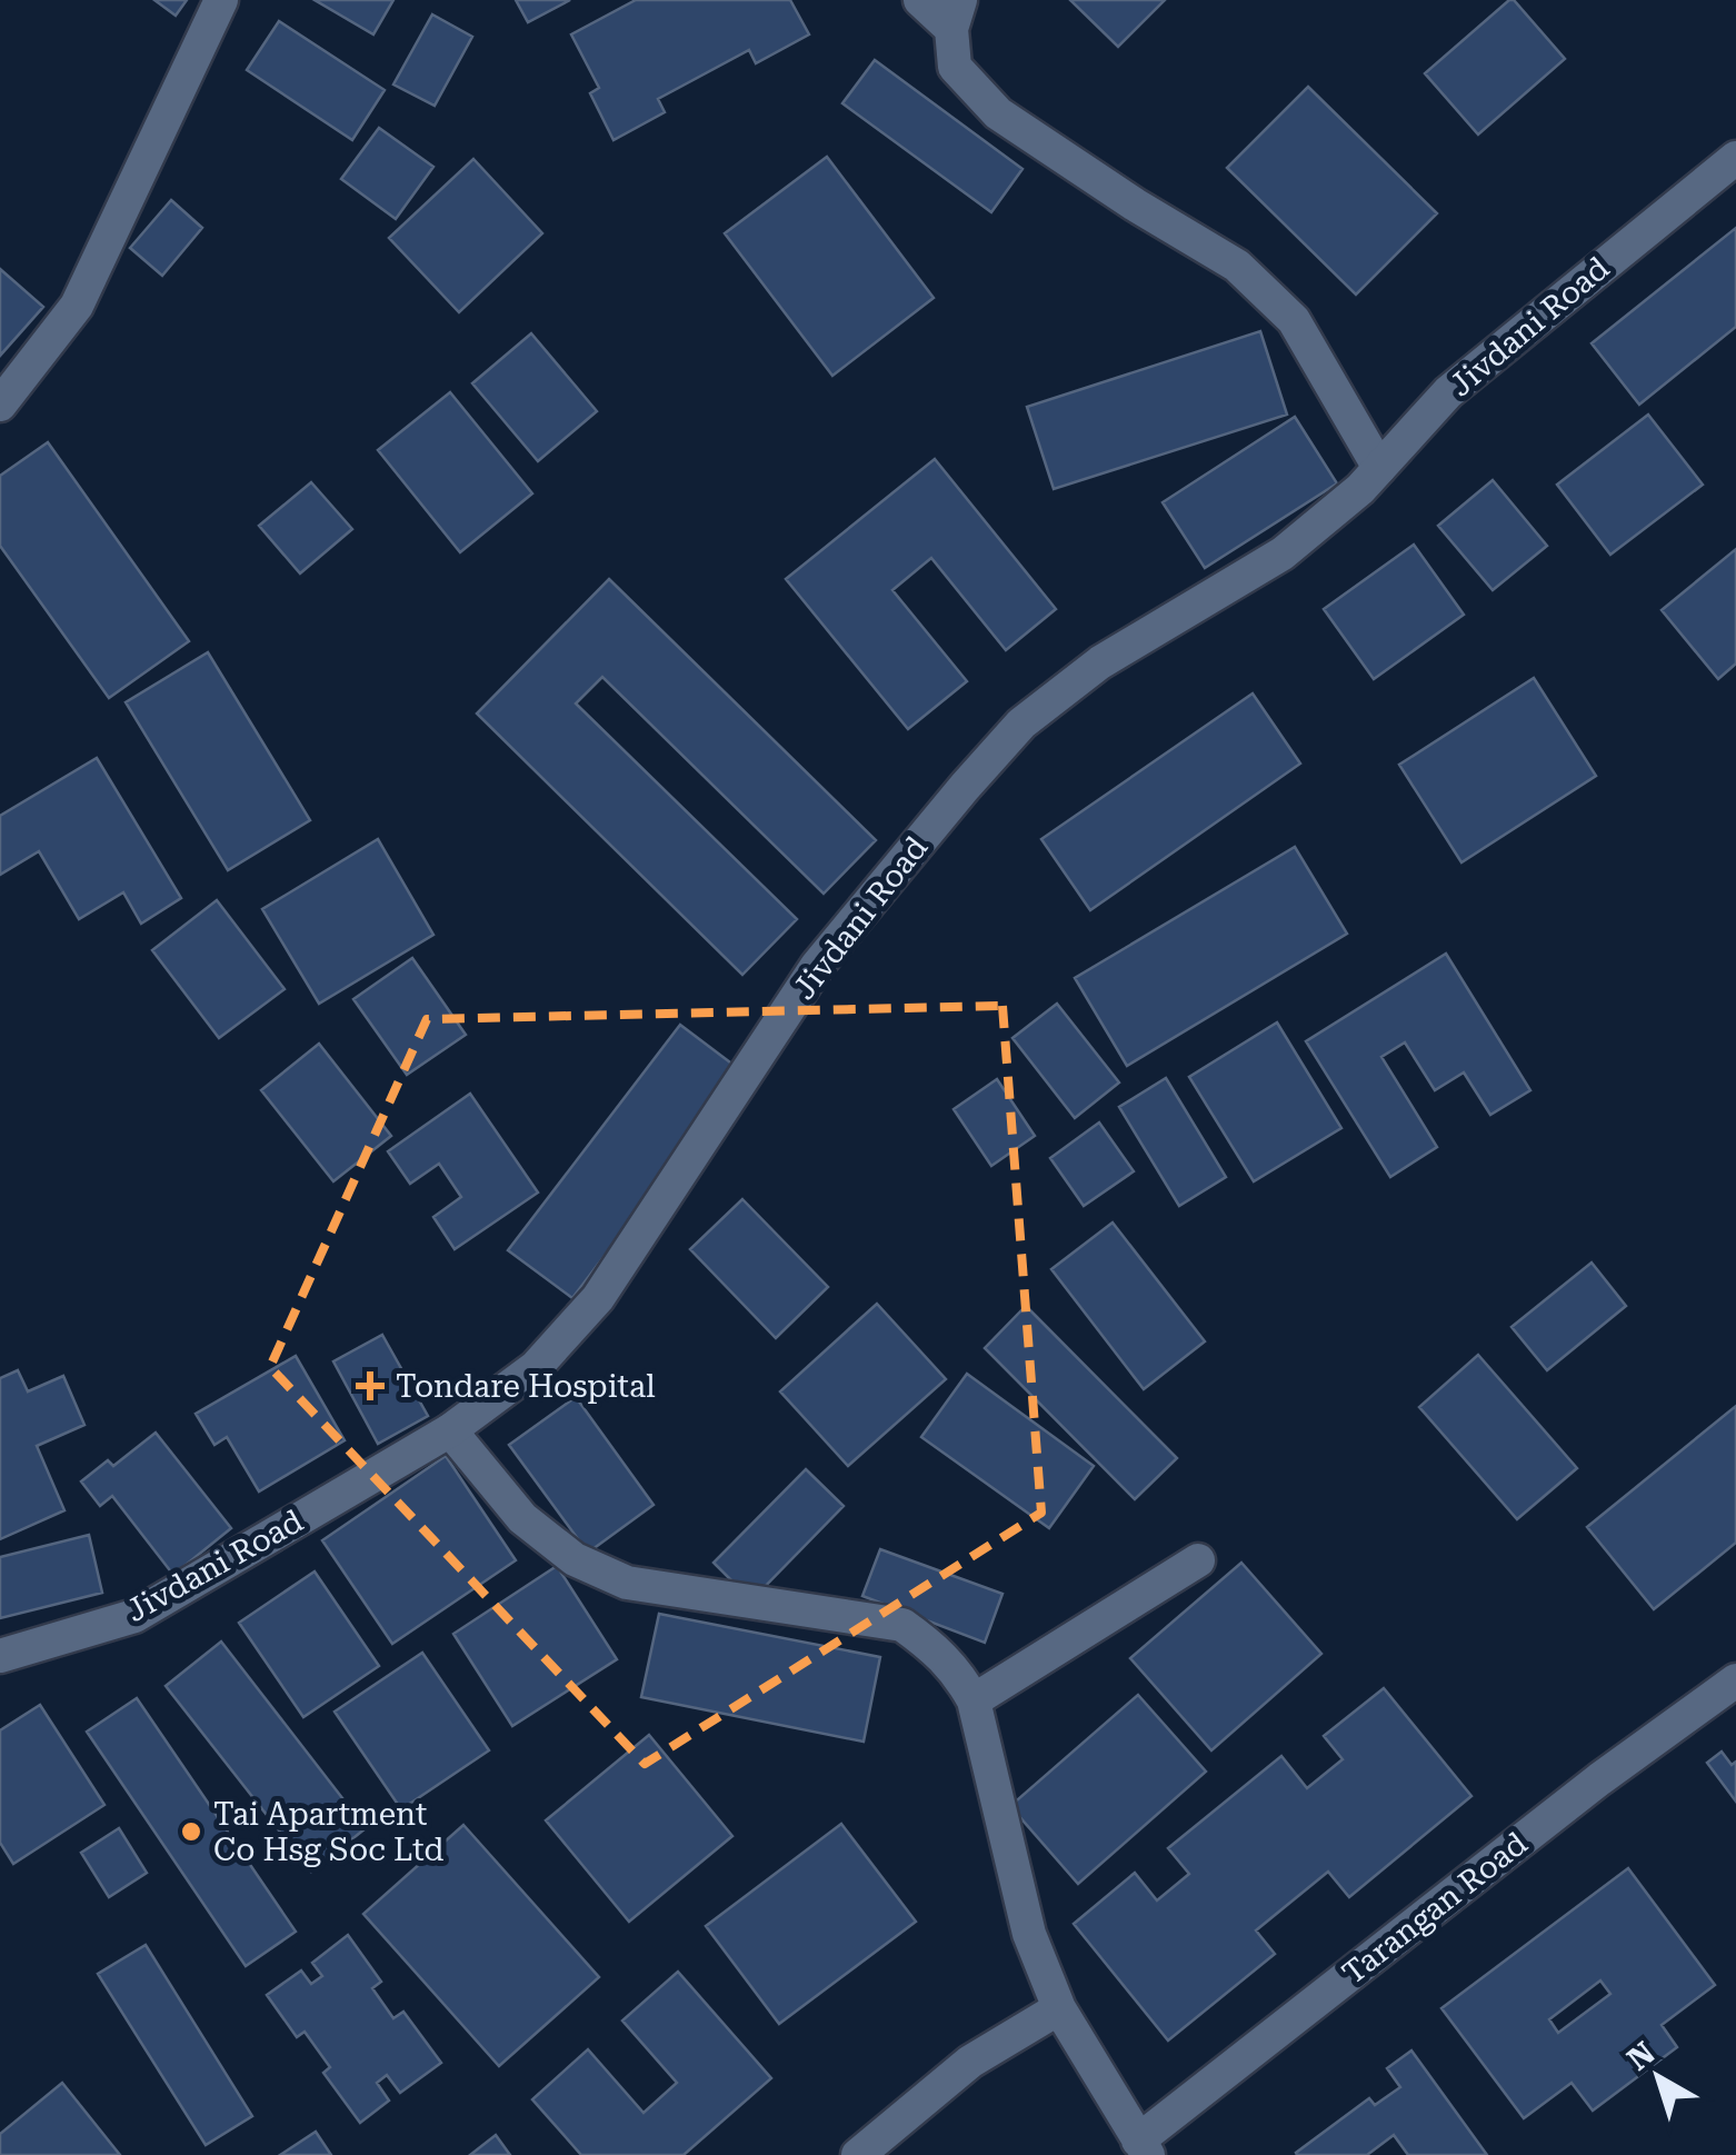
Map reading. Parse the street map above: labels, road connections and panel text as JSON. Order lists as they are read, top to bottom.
{
  "streets": {
    "street": ["Jivdani Road", "Tarangan Road"]
  },
  "places": {
    "health": ["Tondare Hospital"],
    "other": ["Tai Apartment Co Hsg Soc Ltd"]
  },
  "north": "top left"
}
